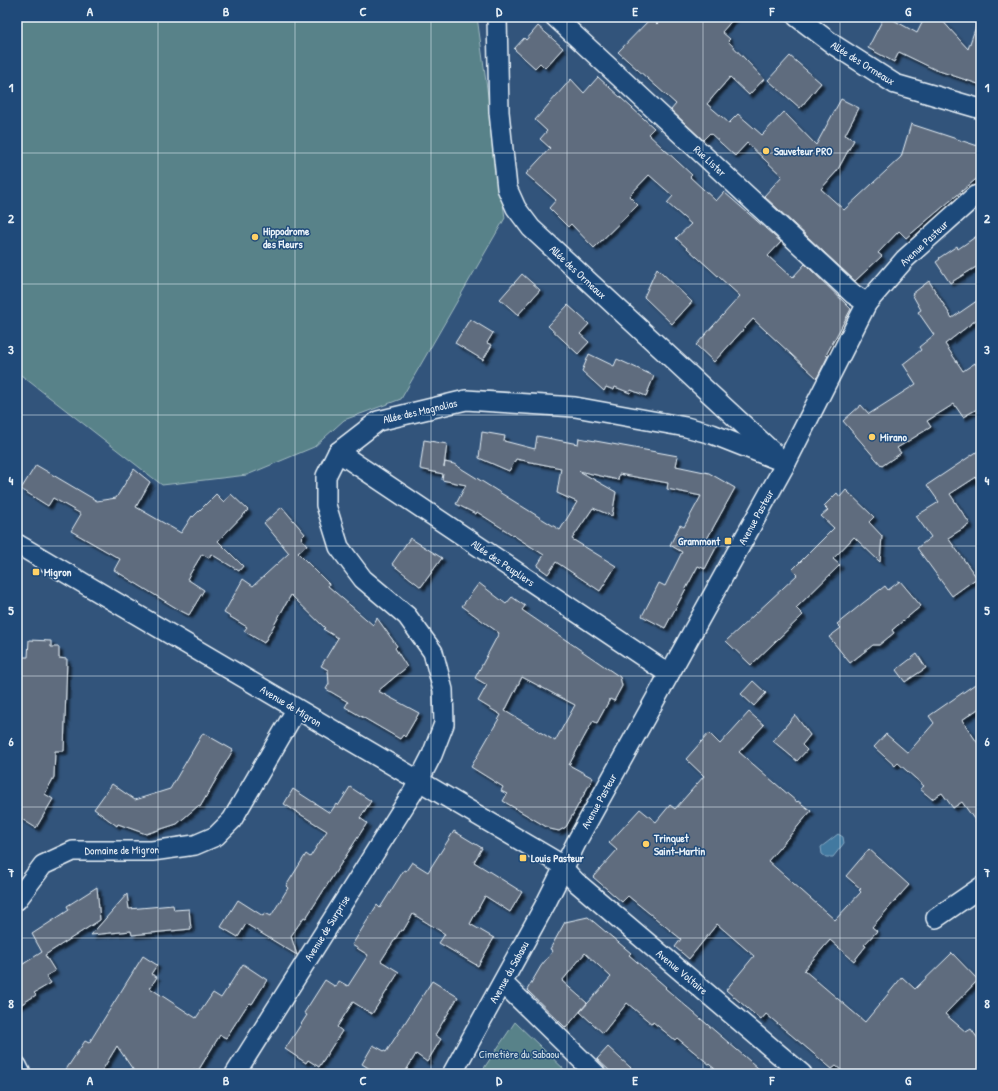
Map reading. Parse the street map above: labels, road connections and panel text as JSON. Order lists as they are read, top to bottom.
{
  "streets": {
    "street": [
      "Allée des Ormeaux",
      "Rue Lister",
      "Avenue Pasteur",
      "Allée des Magnolias",
      "Allée des Peupliers",
      "Avenue de Migron",
      "Domaine de Migron",
      "Avenue de Surprise",
      "Avenue du Sabaou",
      "Avenue Voltaire"
    ]
  },
  "crossings": [
    ["Allée des Ormeaux", "Avenue Pasteur"],
    ["Allée des Ormeaux", "Allée des Magnolias"],
    ["Rue Lister", "Avenue Pasteur"],
    ["Avenue Pasteur", "Allée des Magnolias"],
    ["Avenue Pasteur", "Allée des Peupliers"],
    ["Avenue Pasteur", "Avenue de Migron"],
    ["Avenue Pasteur", "Avenue du Sabaou"],
    ["Avenue Pasteur", "Avenue Voltaire"],
    ["Allée des Magnolias", "Allée des Peupliers"],
    ["Allée des Magnolias", "Avenue de Migron"],
    ["Allée des Magnolias", "Avenue de Surprise"],
    ["Avenue de Migron", "Domaine de Migron"],
    ["Avenue de Migron", "Avenue de Surprise"],
    ["Avenue de Migron", "Avenue du Sabaou"],
    ["Avenue de Migron", "Avenue Voltaire"],
    ["Avenue du Sabaou", "Avenue Voltaire"]
  ],
  "parks": ["Cimetière du Sabaou"],
  "places": {
    "other": [
      "Sauveteur PRO",
      "Hippodrome des Fleurs",
      "Mirano",
      "Trinquet Saint-Martin"
    ],
    "transit": ["Grammont", "Migron", "Louis Pasteur"]
  },
  "grid": {
    "columns": [
      "A",
      "B",
      "C",
      "D",
      "E",
      "F",
      "G"
    ],
    "rows": [
      "1",
      "2",
      "3",
      "4",
      "5",
      "6",
      "7",
      "8"
    ]
  }
}
